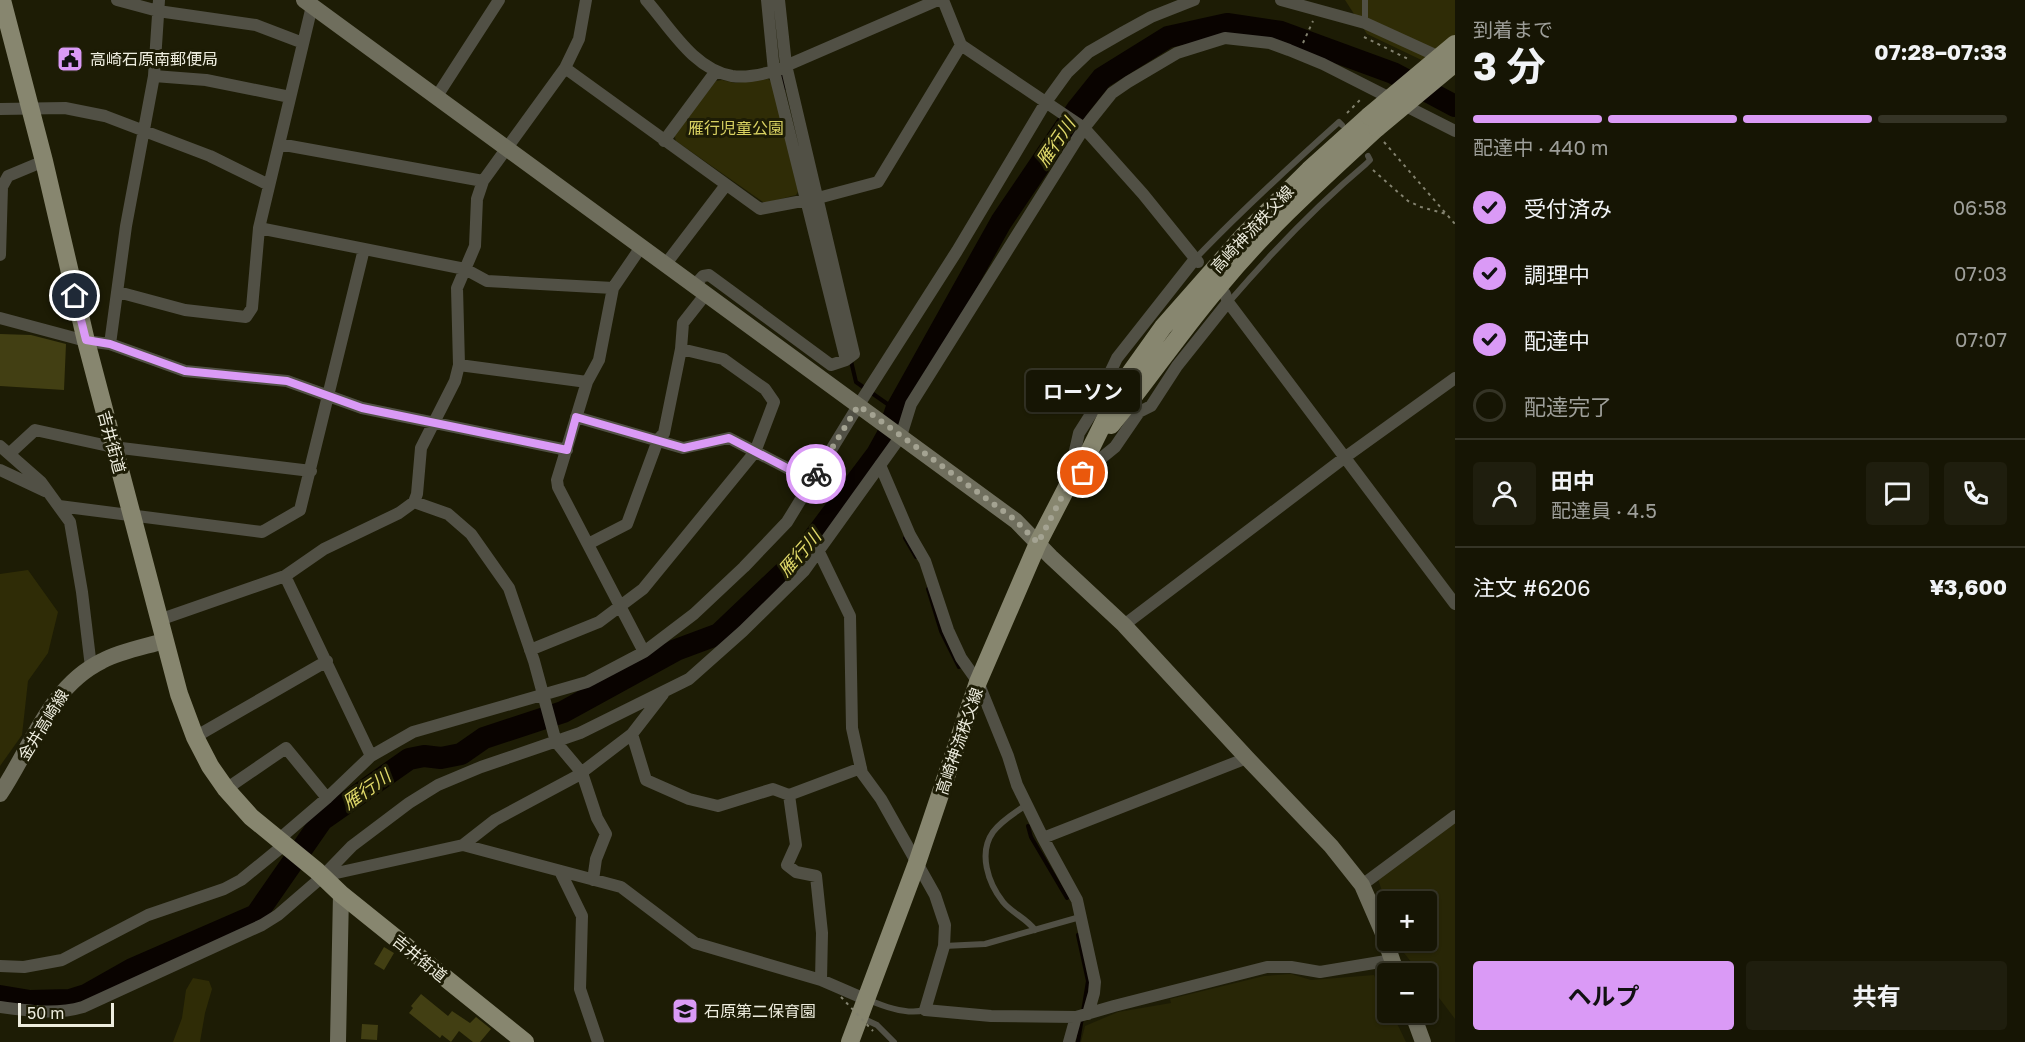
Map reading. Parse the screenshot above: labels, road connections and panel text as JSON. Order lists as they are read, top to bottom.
{
  "streets": {
    "main road": ["高崎神流秩父線", "吉井街道"],
    "street": ["金井高崎線"]
  },
  "crossings": [
    ["吉井街道", "金井高崎線"]
  ],
  "water": ["雁行川"],
  "parks": ["雁行児童公園"],
  "places": {
    "public building": ["高崎石原南郵便局"],
    "other": ["ローソン"],
    "school or university": ["石原第二保育園"]
  },
  "scale_bar": "50 m",
  "page": {
    "heading": ["3 分", "到着まで", "07:28–07:33"],
    "panel": [
      "田中",
      "配達員 · 4.5",
      "注文 #6206",
      "¥3,600"
    ],
    "bar": "配達中 · 440 m",
    "list": [
      ["受付済み", "06:58"],
      ["調理中", "07:03"],
      ["配達中", "07:07"],
      "配達完了"
    ],
    "bubble": "ローソン",
    "map_buttons": ["+", "−"],
    "buttons": ["ヘルプ", "共有"],
    "scale": "50 m"
  }
}
